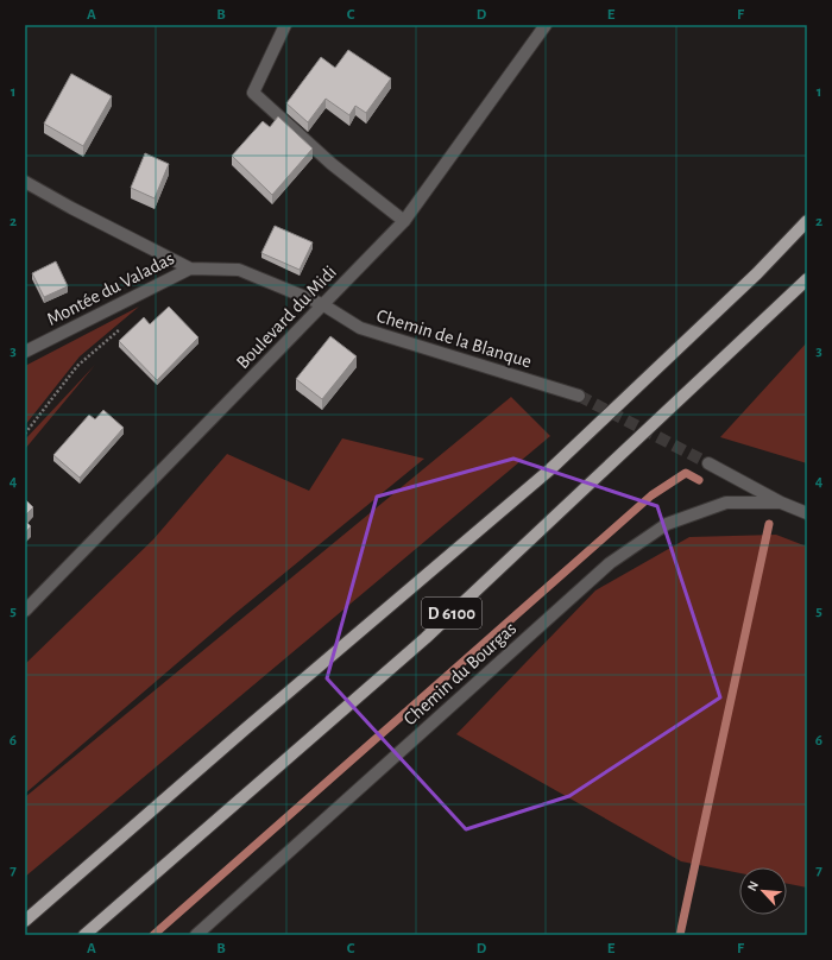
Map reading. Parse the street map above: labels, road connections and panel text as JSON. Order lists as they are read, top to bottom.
{
  "streets": {
    "main road": ["D 6100"],
    "street": [
      "Montée du Valadas",
      "Boulevard du Midi",
      "Chemin de la Blanque",
      "Chemin du Bourgas"
    ]
  },
  "crossings": [
    ["Montée du Valadas", "Boulevard du Midi"],
    ["Montée du Valadas", "Chemin de la Blanque"],
    ["Boulevard du Midi", "Chemin de la Blanque"]
  ],
  "north": "top left",
  "grid": {
    "columns": [
      "A",
      "B",
      "C",
      "D",
      "E",
      "F"
    ],
    "rows": [
      "1",
      "2",
      "3",
      "4",
      "5",
      "6",
      "7"
    ]
  }
}
